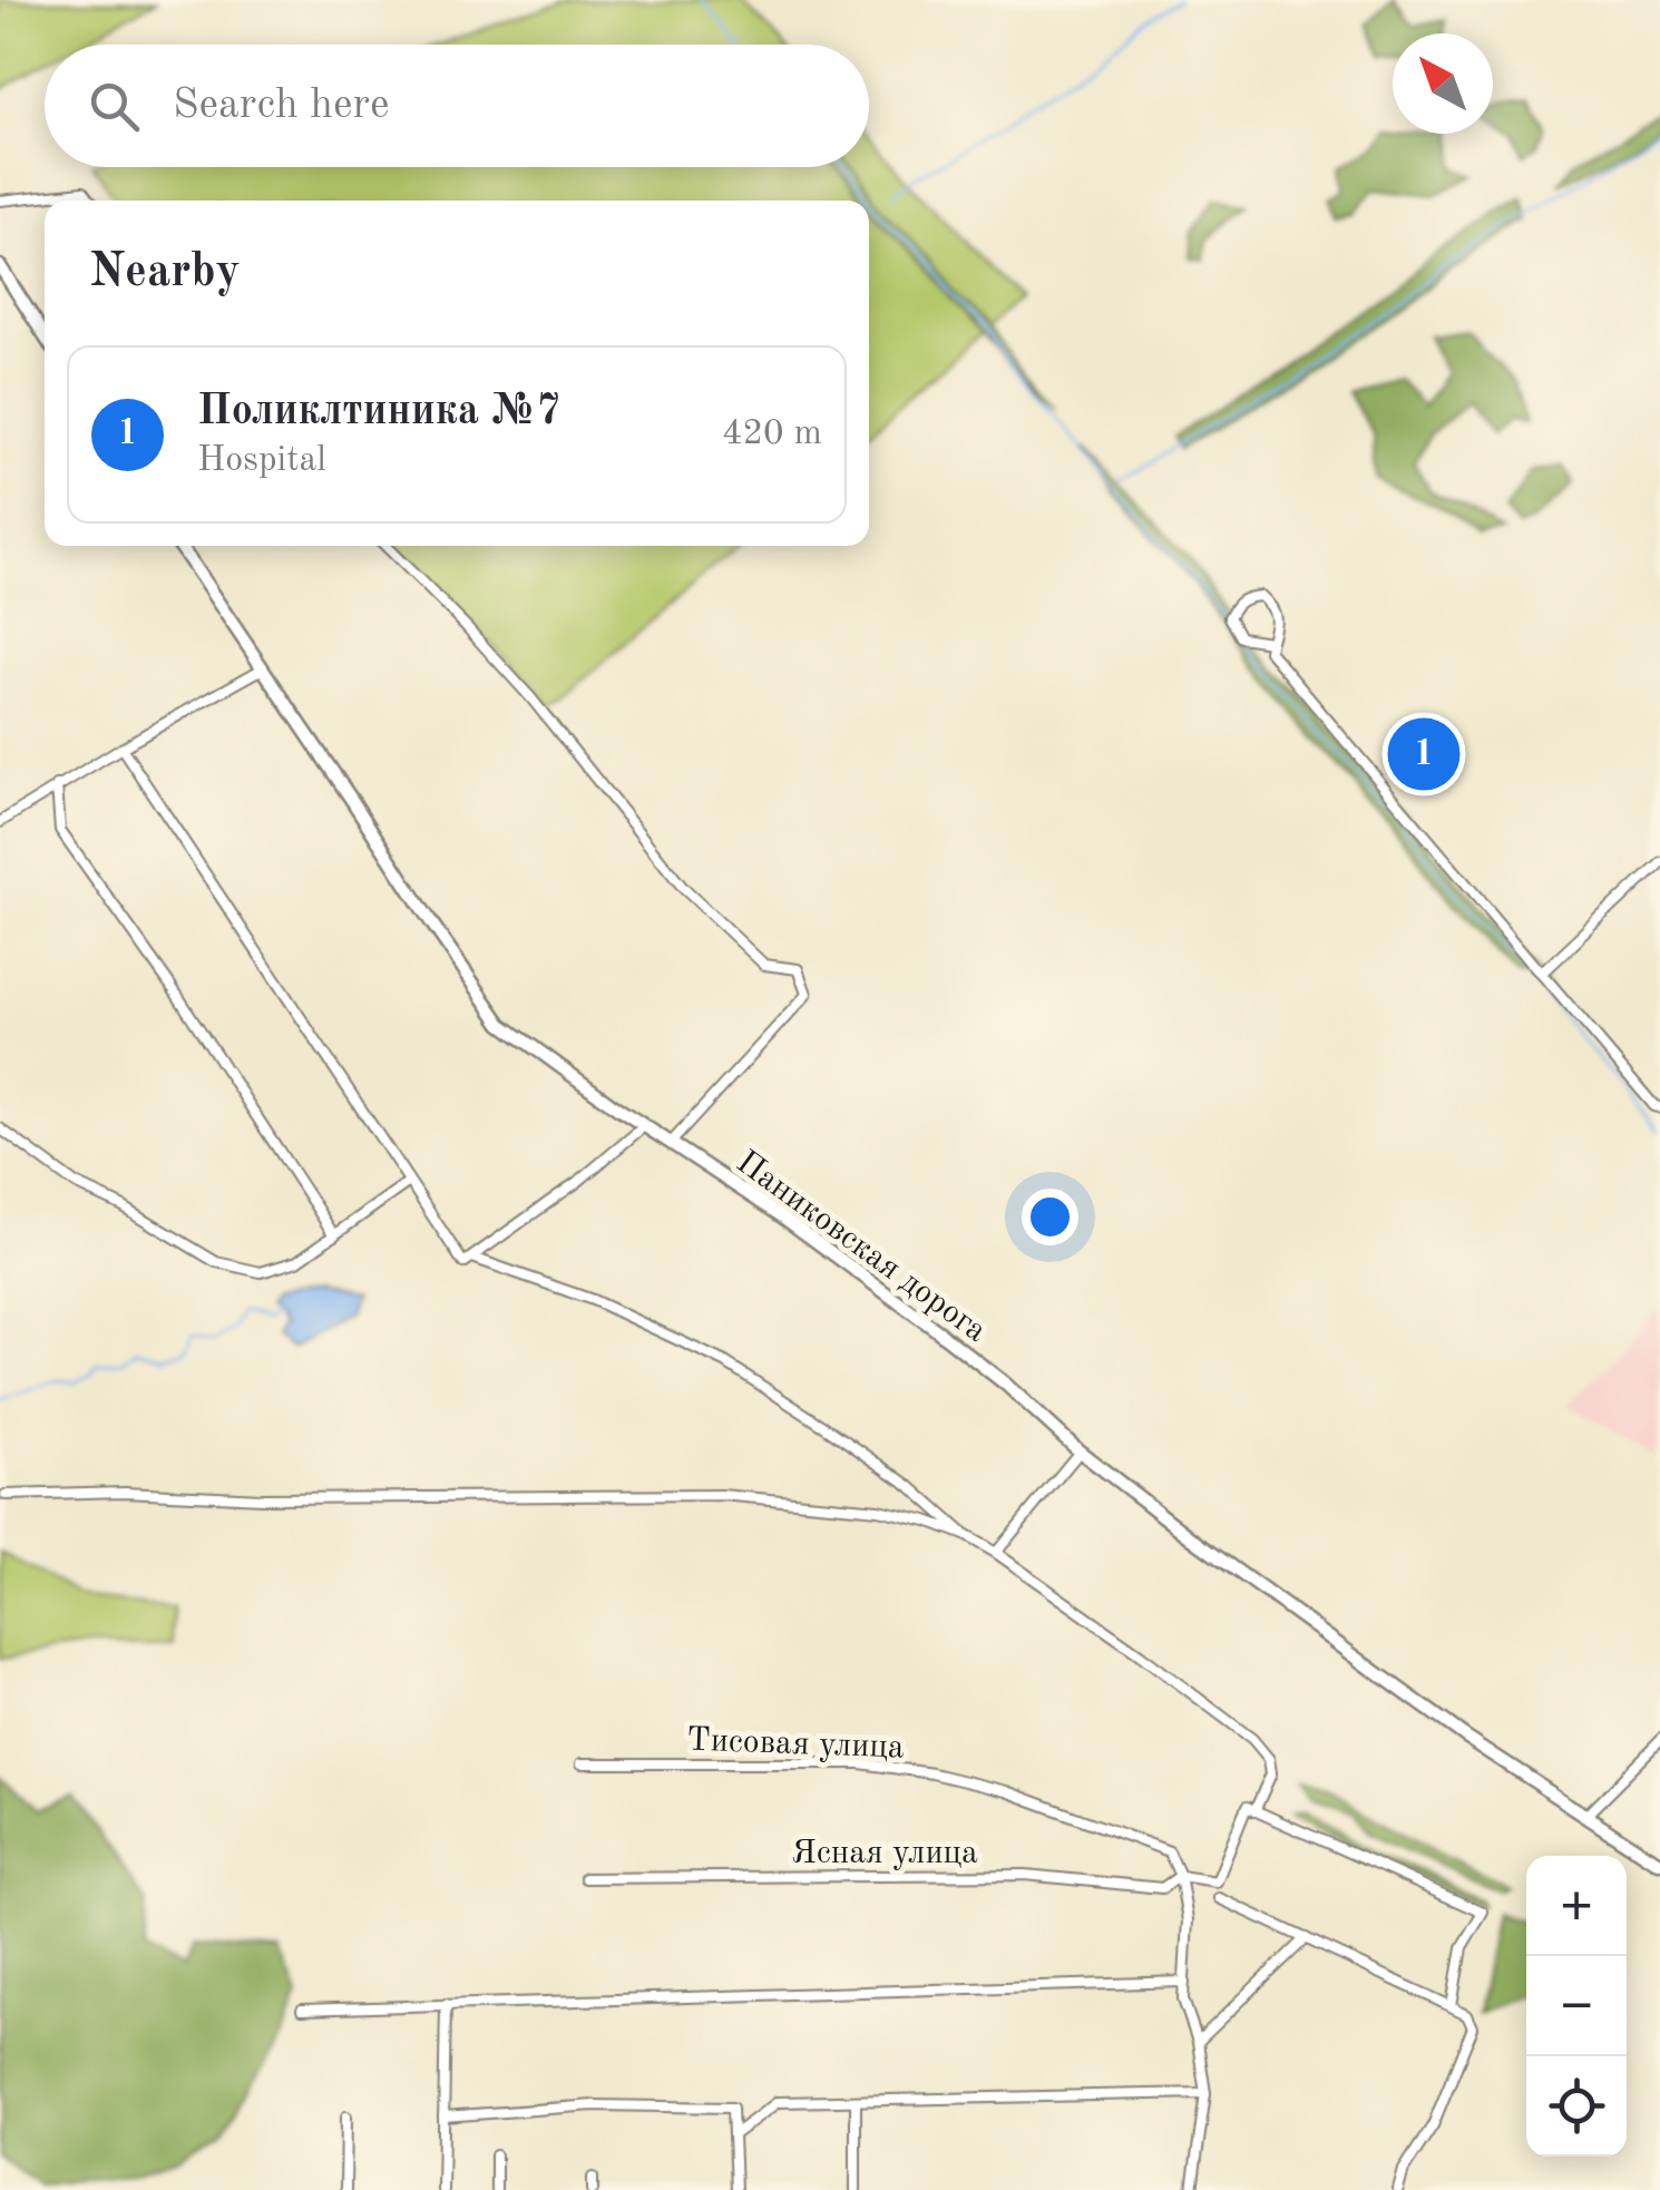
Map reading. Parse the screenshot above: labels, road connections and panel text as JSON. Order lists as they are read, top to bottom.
{
  "streets": {
    "street": ["Паниковская дорога", "Тисовая улица", "Ясная улица"]
  },
  "crossings": [
    ["Тисовая улица", "Ясная улица"]
  ],
  "north": "top left",
  "page": {
    "search": "Search here",
    "heading": "Nearby",
    "list": [
      {
        "mark": "1",
        "name": "Поликлтиника №7",
        "note": "Hospital",
        "value": "420 m"
      }
    ],
    "pins": "1",
    "map_buttons": ["+", "−"]
  }
}
